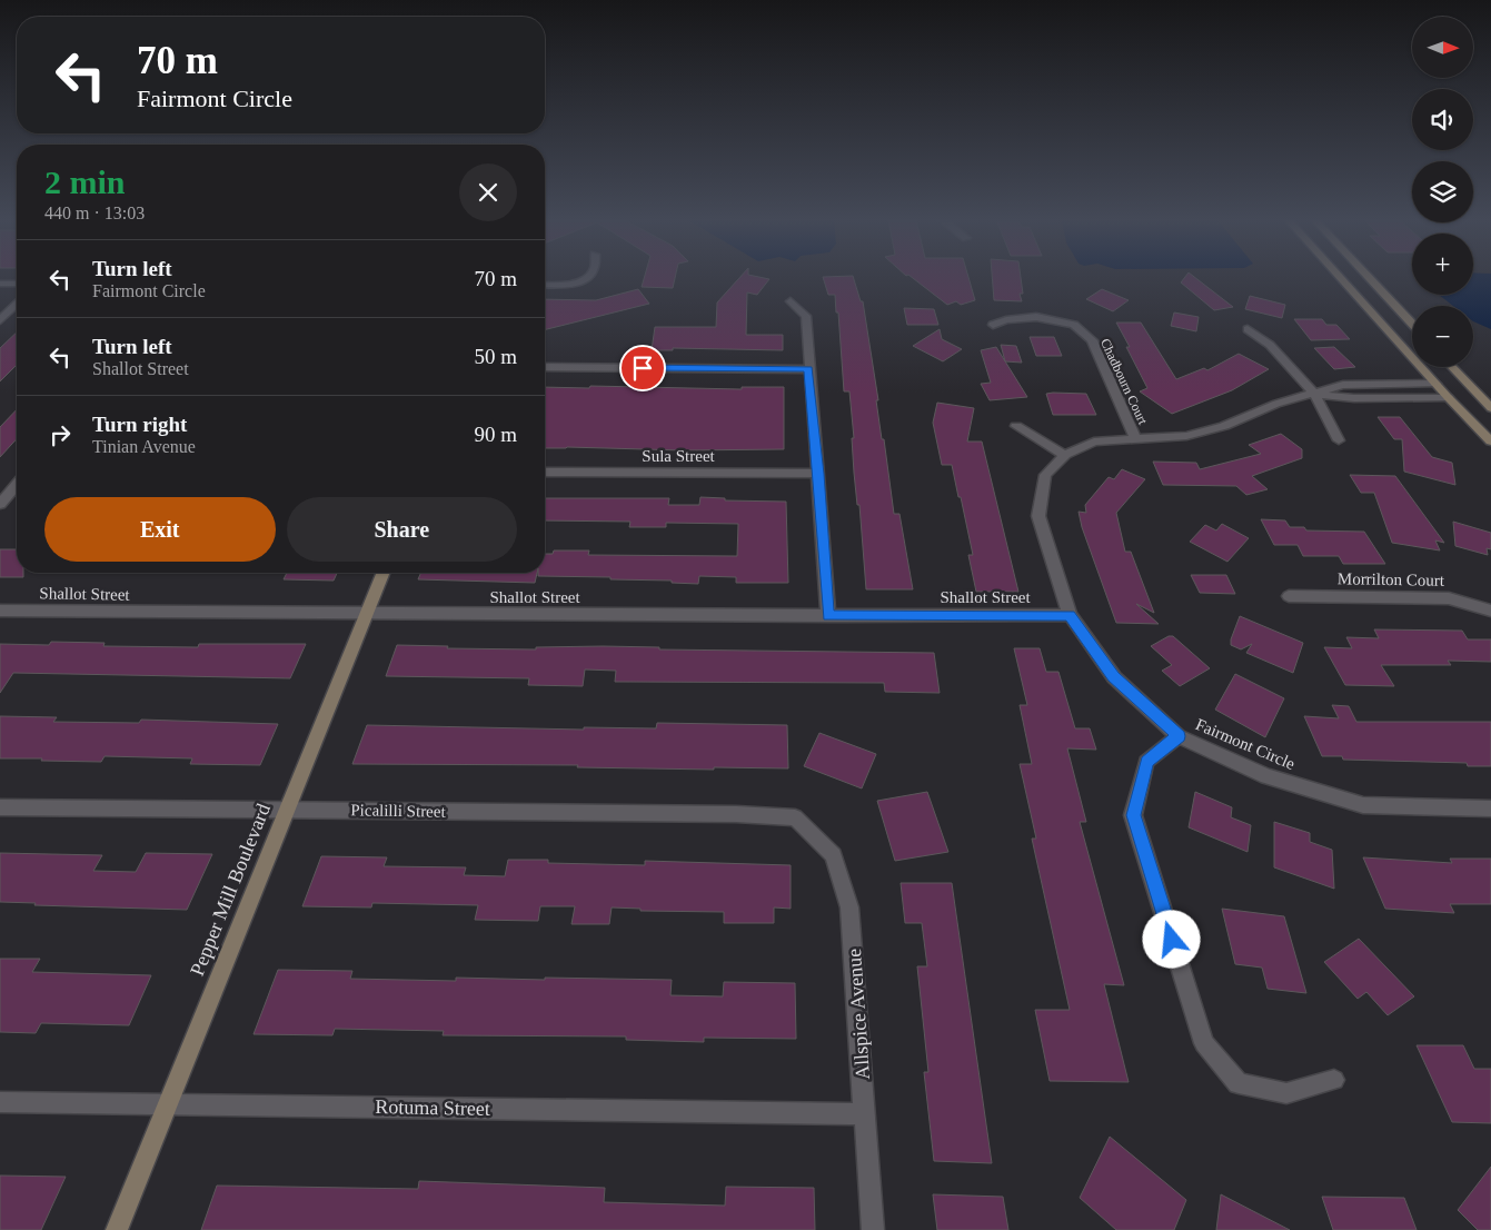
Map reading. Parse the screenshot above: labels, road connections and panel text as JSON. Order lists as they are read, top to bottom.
{
  "streets": {
    "street": [
      "Chadbourn Court",
      "Sula Street",
      "Morrilton Court",
      "Shallot Street",
      "Fairmont Circle",
      "Picalilli Street",
      "Pepper Mill Boulevard",
      "Allspice Avenue",
      "Rotuma Street"
    ]
  },
  "crossings": [
    ["Chadbourn Court", "Fairmont Circle"],
    ["Shallot Street", "Fairmont Circle"],
    ["Shallot Street", "Pepper Mill Boulevard"],
    ["Picalilli Street", "Pepper Mill Boulevard"],
    ["Picalilli Street", "Allspice Avenue"],
    ["Pepper Mill Boulevard", "Rotuma Street"],
    ["Allspice Avenue", "Rotuma Street"]
  ],
  "north": "right",
  "page": {
    "map_buttons": ["+", "−"],
    "turn": ["70 m", "Fairmont Circle"],
    "heading": ["2 min", "440 m · 13:03"],
    "list": [
      {
        "name": "Turn left",
        "note": "Fairmont Circle",
        "value": "70 m"
      },
      {
        "name": "Turn left",
        "note": "Shallot Street",
        "value": "50 m"
      },
      {
        "name": "Turn right",
        "note": "Tinian Avenue",
        "value": "90 m"
      }
    ],
    "buttons": ["Exit", "Share"]
  }
}
